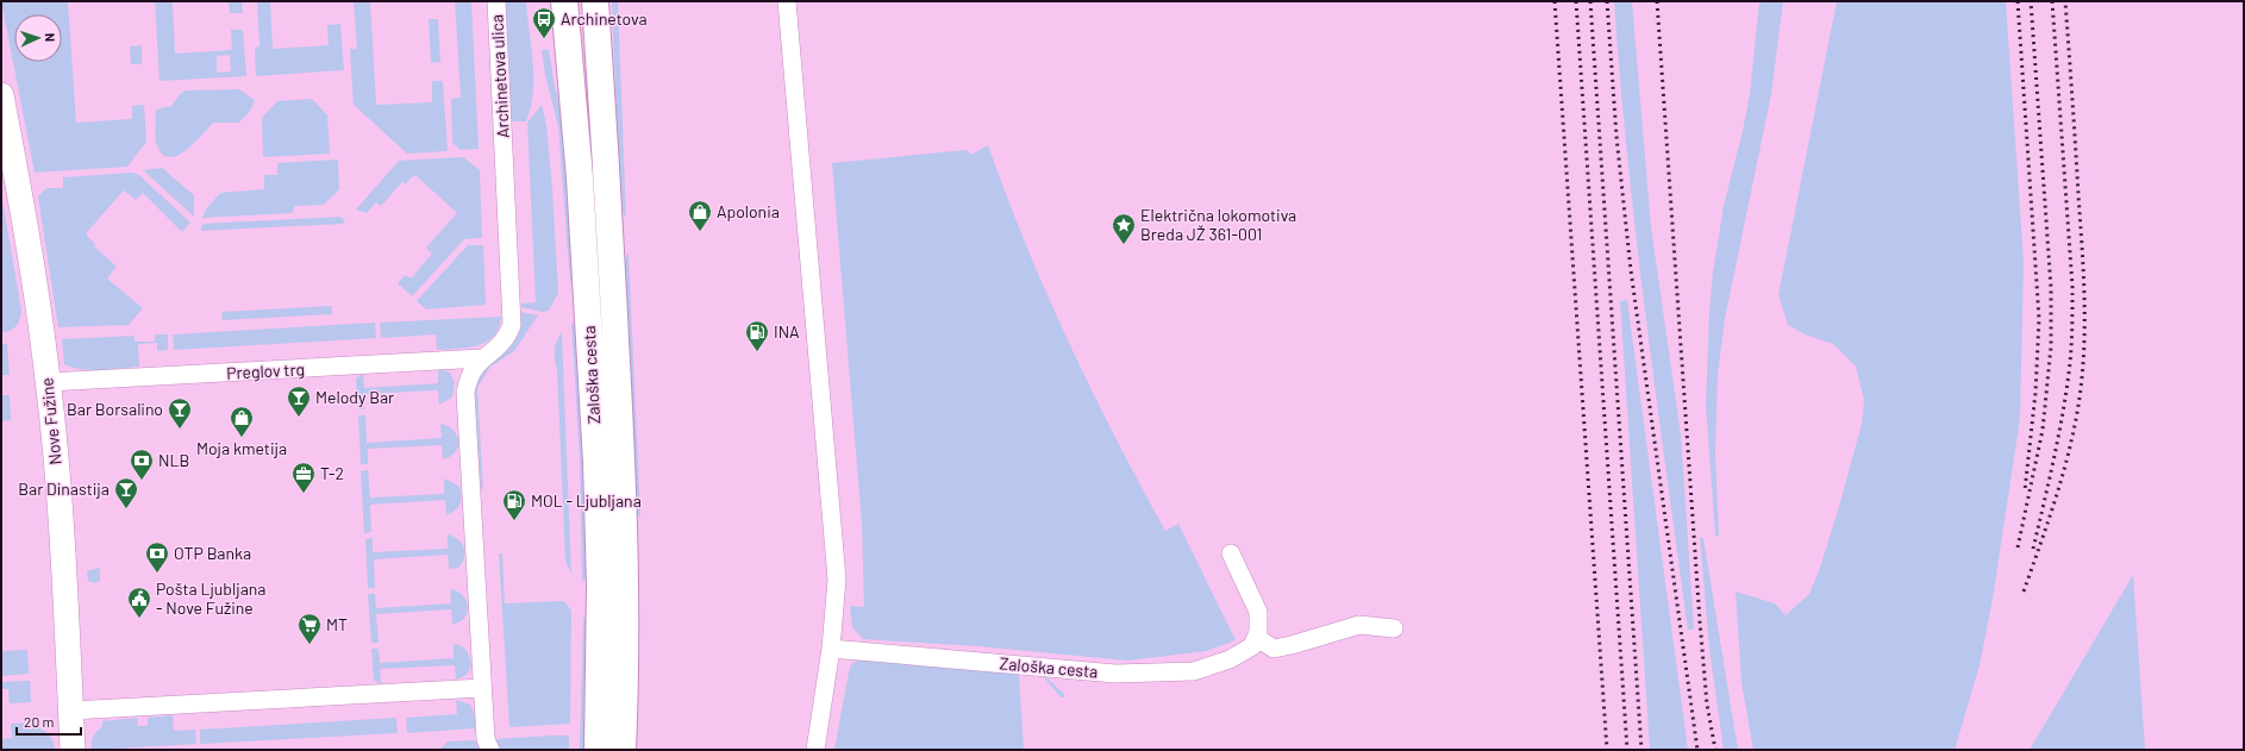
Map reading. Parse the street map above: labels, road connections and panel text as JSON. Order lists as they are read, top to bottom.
{
  "streets": {
    "main road": ["Zaloška cesta"],
    "street": ["Archinetova ulica", "Preglov trg", "Nove Fužine"]
  },
  "crossings": [
    ["Archinetova ulica", "Preglov trg"],
    ["Preglov trg", "Nove Fužine"]
  ],
  "places": {
    "bus stop": ["Archinetova"],
    "shop": ["Apolonia", "Moja kmetija"],
    "place": ["Električna lokomotiva Breda JŽ 361-001"],
    "fuel station": ["INA", "MOL - Ljubljana"],
    "bar": ["Melody Bar", "Bar Borsalino", "Bar Dinastija"],
    "bank": ["NLB", "OTP Banka"],
    "office": ["T-2"],
    "public building": ["Pošta Ljubljana - Nove Fužine"],
    "supermarket": ["MT"]
  },
  "scale_bar": "20 m",
  "north": "right"
}
